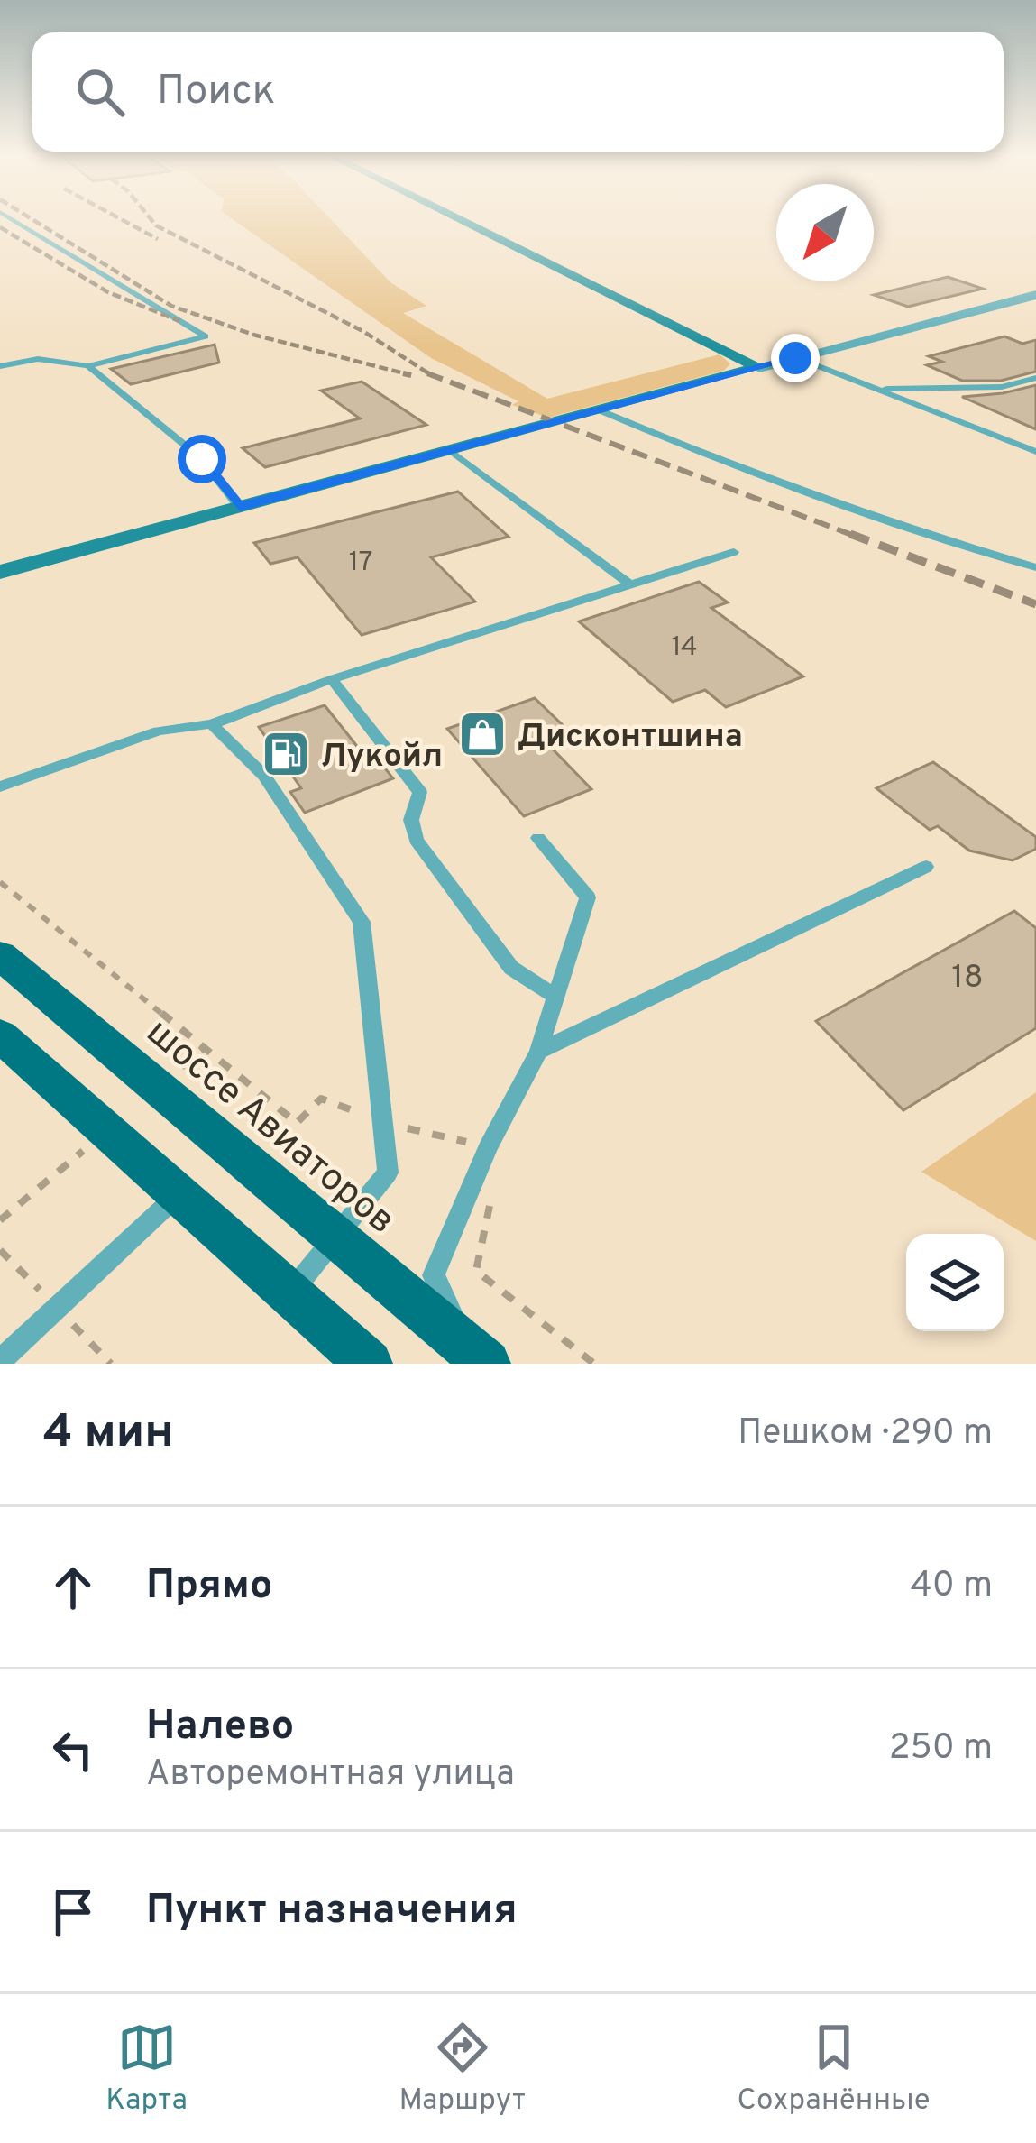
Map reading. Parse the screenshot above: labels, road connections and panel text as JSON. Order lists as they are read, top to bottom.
{
  "streets": {
    "main road": ["шоссе Авиаторов"]
  },
  "places": {
    "shop": ["Дисконтшина"],
    "fuel station": ["Лукойл"]
  },
  "house_numbers": ["17", "14", "18"],
  "north": "bottom left",
  "page": {
    "search": "Поиск",
    "heading": ["4 мин", "Пешком · 290 m"],
    "list": [
      ["Прямо", "40 m"],
      ["Налево", "Авторемонтная улица", "250 m"],
      "Пункт назначения"
    ],
    "nav": ["Карта", "Маршрут", "Сохранённые"]
  }
}
